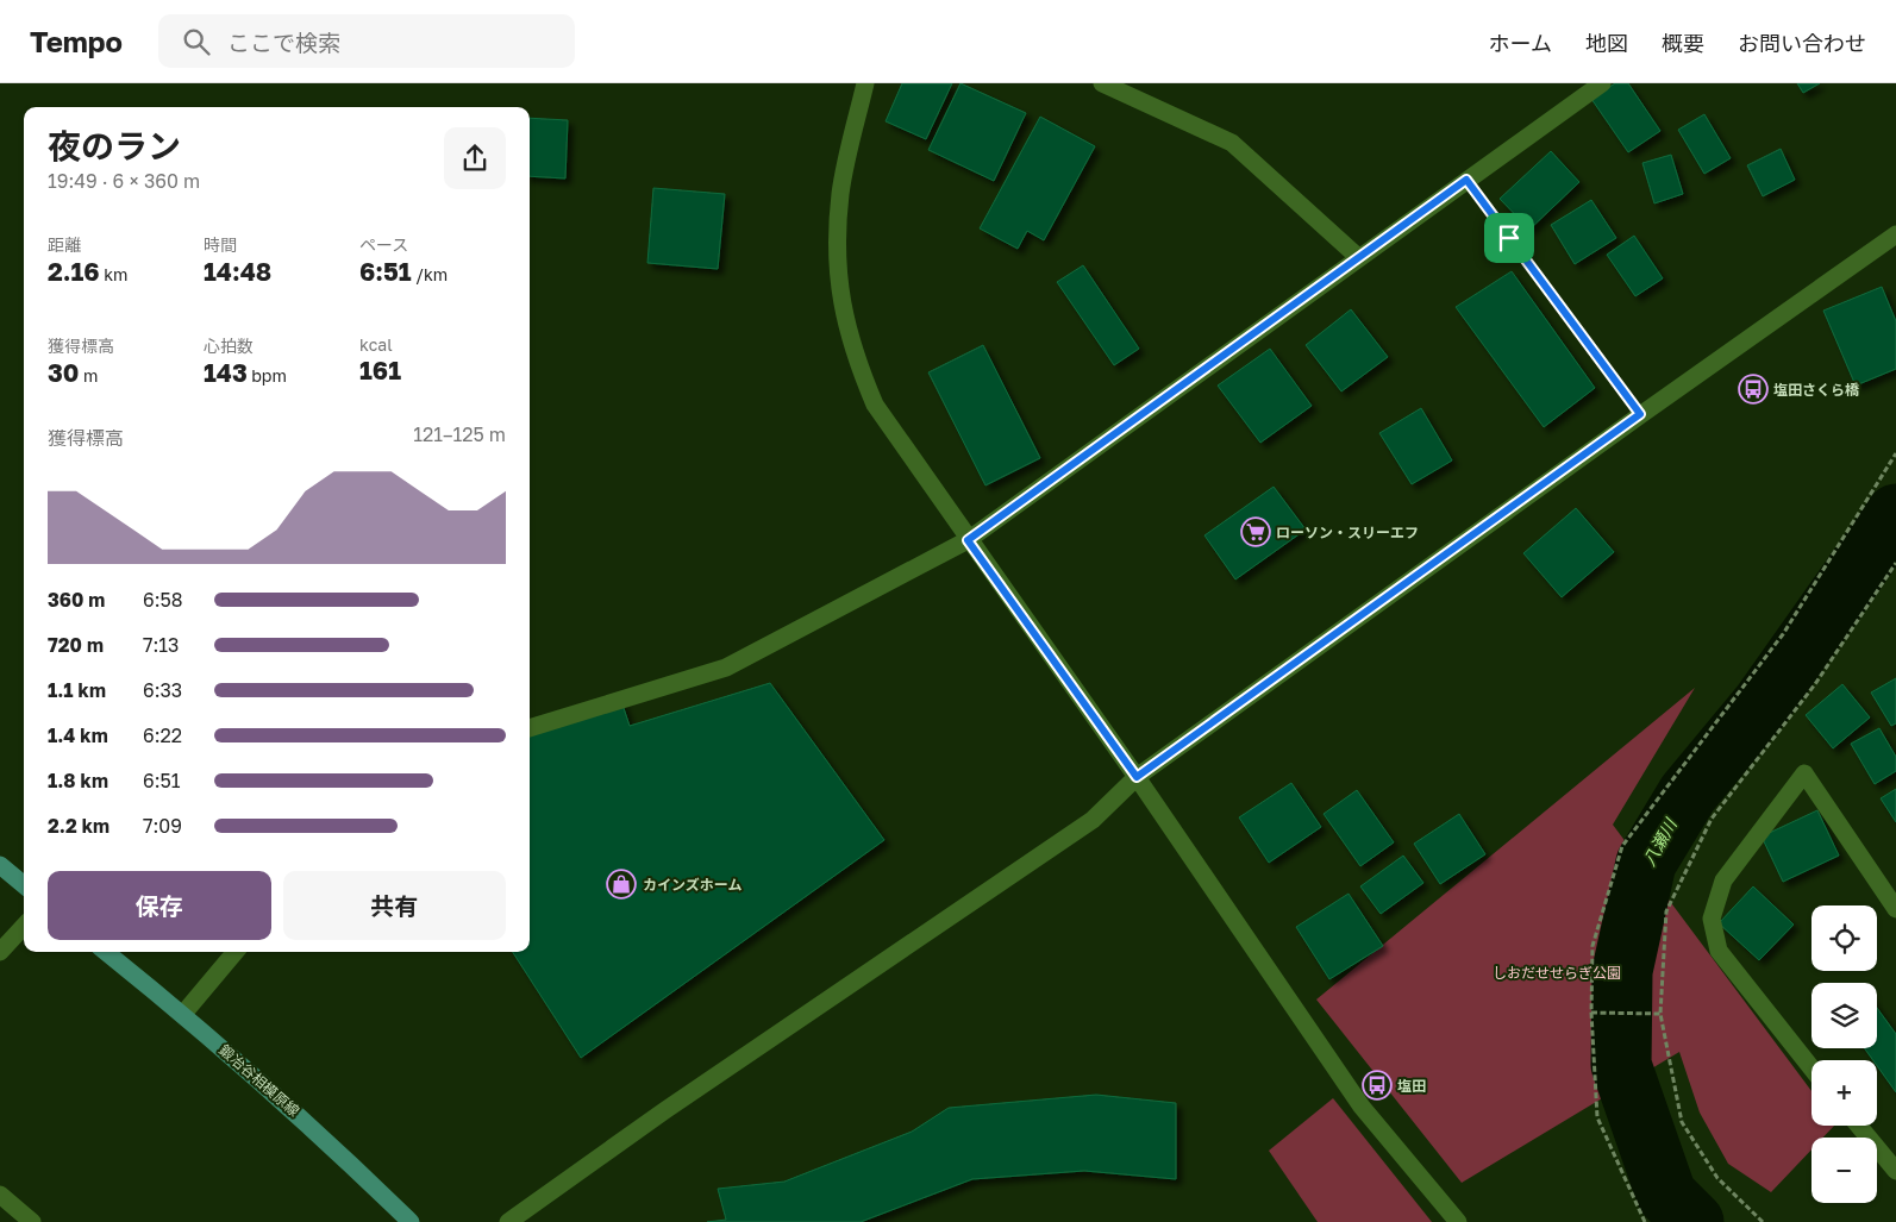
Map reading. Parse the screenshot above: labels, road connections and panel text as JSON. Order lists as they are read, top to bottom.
{
  "streets": {
    "main road": ["鍛冶谷相模原線"]
  },
  "water": ["八瀬川"],
  "parks": ["しおだせせらぎ公園"],
  "places": {
    "bus stop": ["塩田さくら橋", "塩田"],
    "supermarket": ["ローソン・スリーエフ"],
    "shop": ["カインズホーム"]
  },
  "page": {
    "header": "Tempo",
    "search": "ここで検索",
    "nav": [
      "ホーム",
      "地図",
      "概要",
      "お問い合わせ"
    ],
    "heading": ["夜のラン", "19:49 · 6 × 360 m"],
    "stats": [
      ["距離", "2.16 km"],
      ["時間", "14:48"],
      ["ペース", "6:51 /km"],
      ["獲得標高", "30 m"],
      ["心拍数", "143 bpm"],
      ["kcal", "161"]
    ],
    "chart": ["獲得標高", "121–125 m"],
    "list": [
      {
        "name": "360 m",
        "note": "6:58"
      },
      {
        "name": "720 m",
        "note": "7:13"
      },
      {
        "name": "1.1 km",
        "note": "6:33"
      },
      {
        "name": "1.4 km",
        "note": "6:22"
      },
      {
        "name": "1.8 km",
        "note": "6:51"
      },
      {
        "name": "2.2 km",
        "note": "7:09"
      }
    ],
    "buttons": ["保存", "共有"],
    "map_buttons": ["+", "−"]
  }
}
